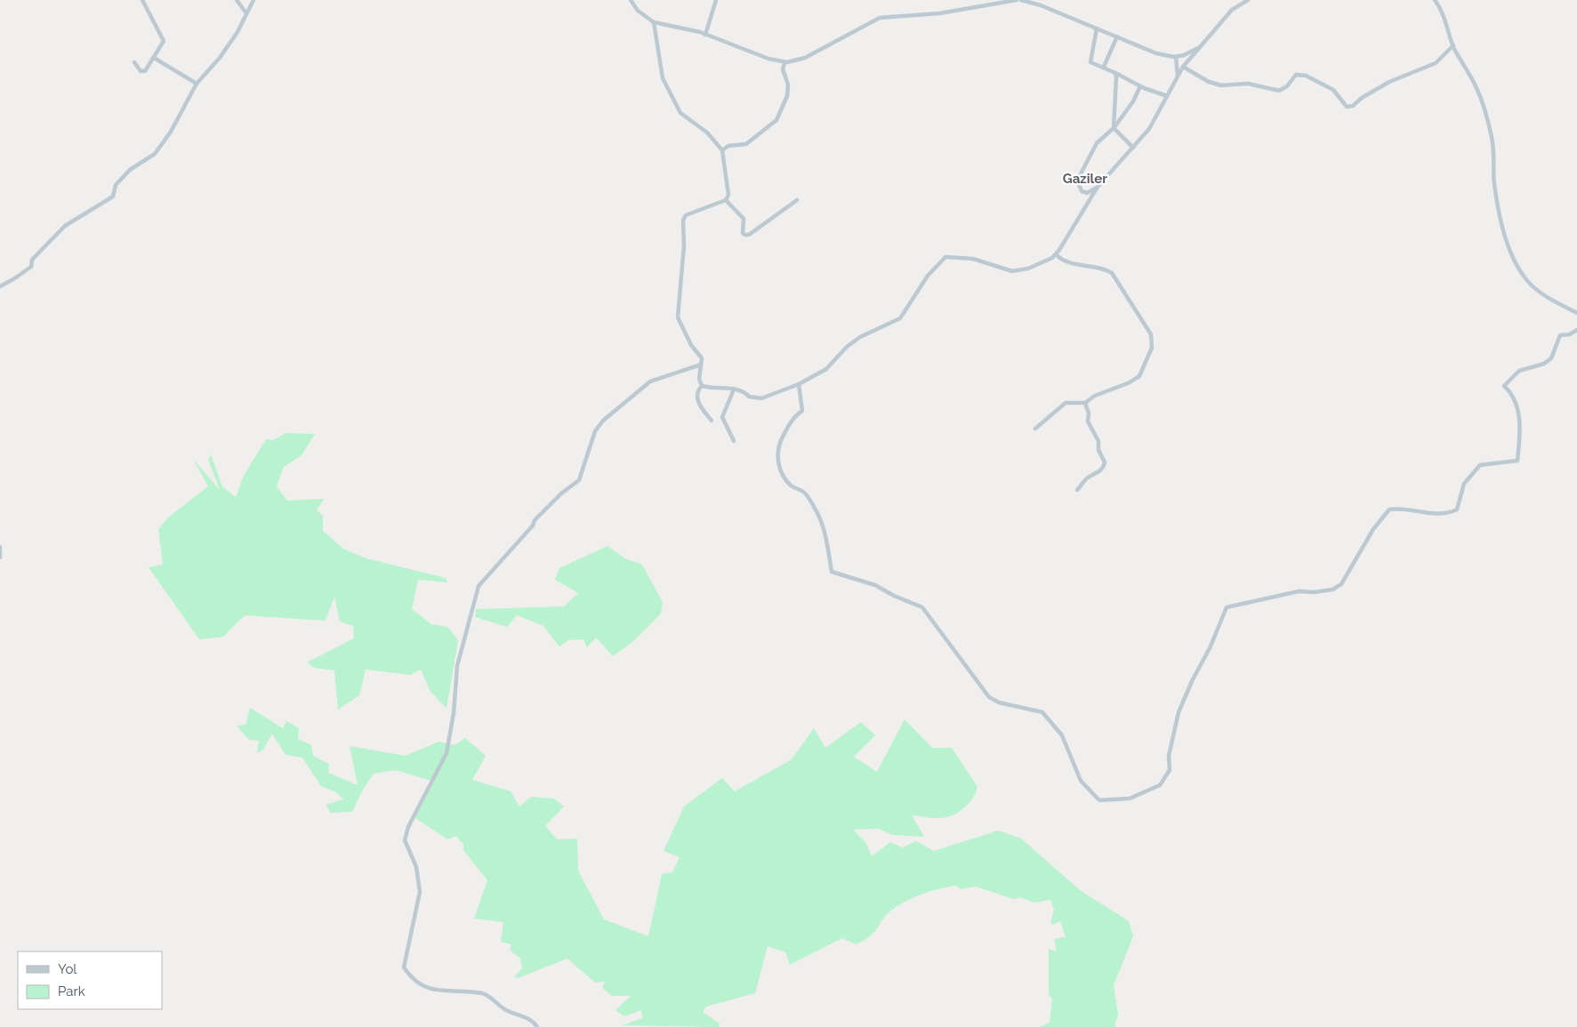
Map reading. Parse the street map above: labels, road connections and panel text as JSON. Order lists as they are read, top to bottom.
{
  "districts": ["Gaziler"],
  "legend": ["Yol", "Park"]
}
